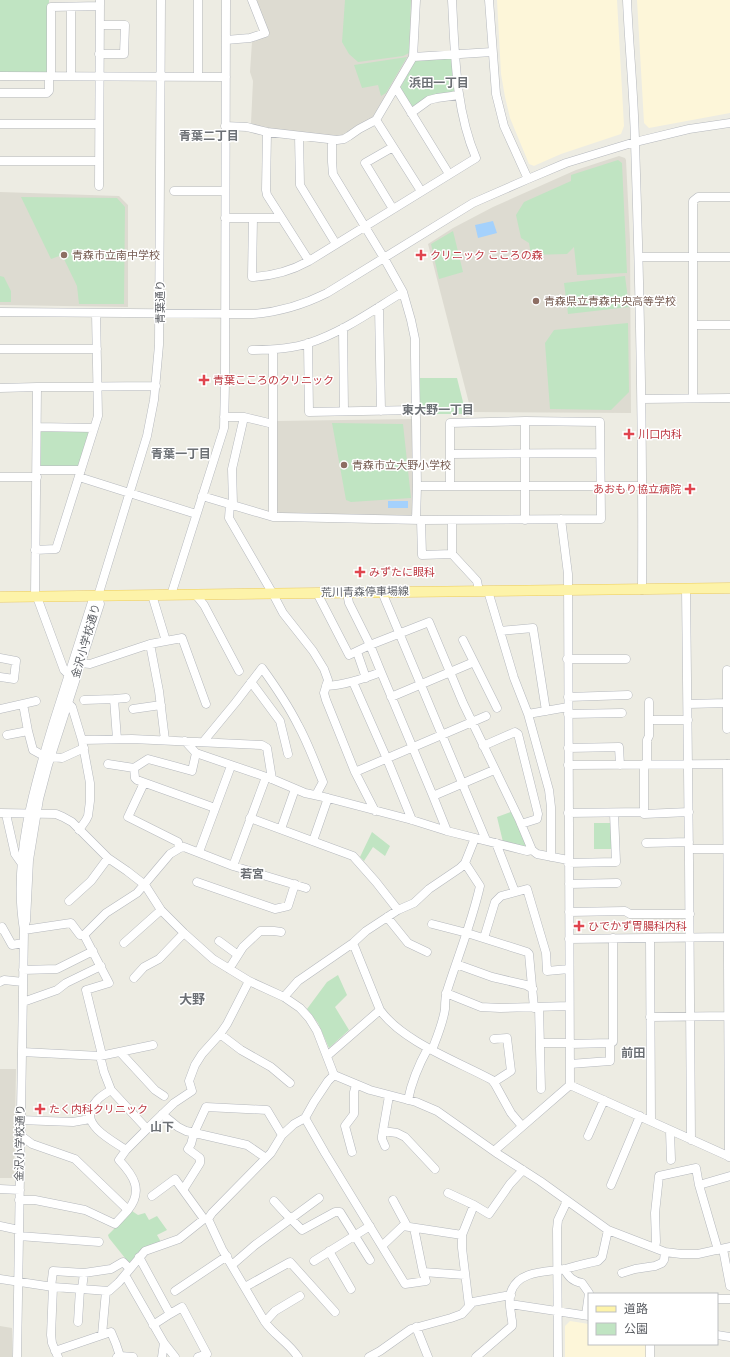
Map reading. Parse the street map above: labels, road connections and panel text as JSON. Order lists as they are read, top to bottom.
{
  "streets": {
    "main road": ["荒川青森停車場線"],
    "street": ["青葉通り", "金沢小学校通り"]
  },
  "crossings": [
    ["青葉通り", "荒川青森停車場線"],
    ["青葉通り", "金沢小学校通り"],
    ["荒川青森停車場線", "金沢小学校通り"]
  ],
  "districts": [
    "浜田一丁目",
    "青葉二丁目",
    "東大野一丁目",
    "青葉一丁目",
    "若宮",
    "大野",
    "前田",
    "山下"
  ],
  "places": {
    "other": ["青森市立南中学校", "青森県立青森中央高等学校", "青森市立大野小学校"],
    "health": [
      "クリニック こころの森",
      "青葉こころのクリニック",
      "川口内科",
      "あおもり協立病院",
      "みずたに眼科",
      "ひでかず胃腸科内科",
      "たく内科クリニック"
    ]
  },
  "legend": ["道路", "公園"]
}
